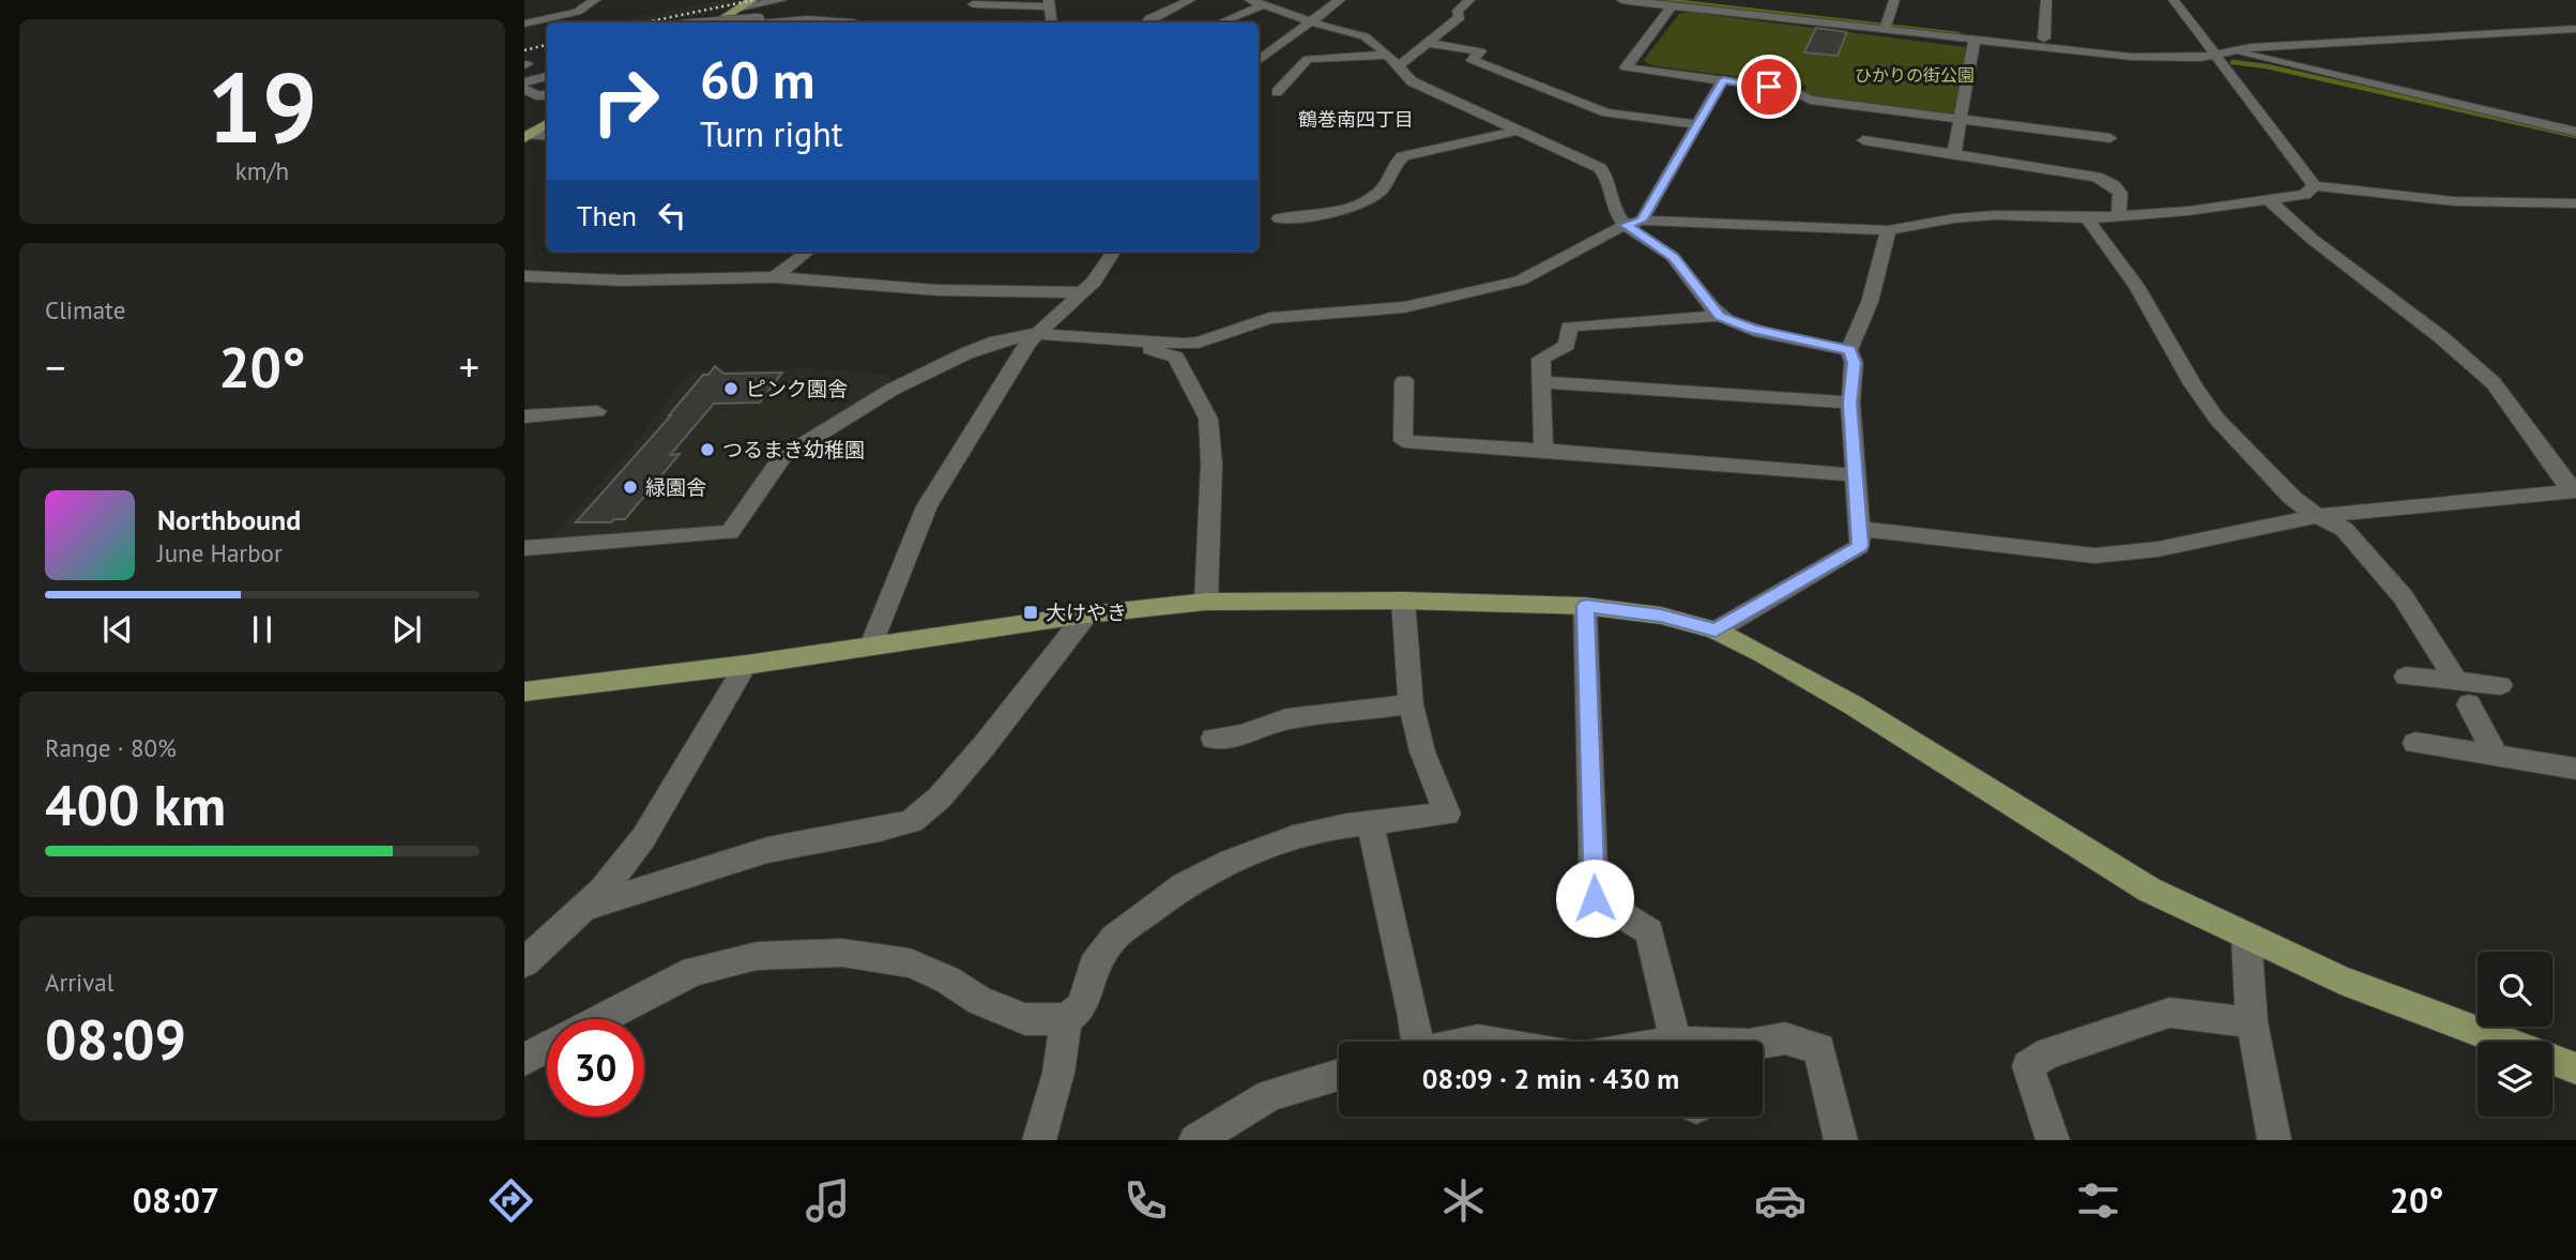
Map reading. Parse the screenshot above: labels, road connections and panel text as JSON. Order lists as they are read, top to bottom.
{
  "districts": ["鶴巻南四丁目"],
  "parks": ["ひかりの街公園"],
  "places": {
    "other": ["ピンク園舎", "つるまき幼稚園", "緑園舎"],
    "transit": ["大けやき"]
  },
  "page": {
    "tile": [
      ["19", "km/h"],
      "Climate",
      ["Range · 80%", "400 km"],
      ["Arrival", "08:09"]
    ],
    "turn": ["60 m", "Turn right"],
    "then": "Then",
    "heat": ["−", "20°", "+"],
    "song": ["Northbound", "June Harbor"],
    "limit": "30",
    "trip": "08:09 · 2 min · 430 m",
    "tabs": ["08:07", "20°"]
  }
}
